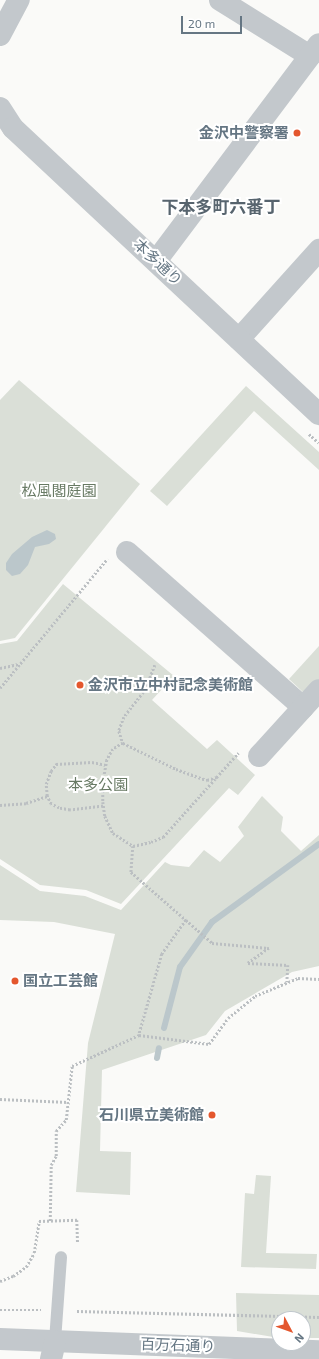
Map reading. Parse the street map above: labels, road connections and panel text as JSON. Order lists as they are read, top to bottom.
{
  "streets": {
    "street": ["本多通り", "百万石通り"]
  },
  "districts": ["下本多町六番丁"],
  "parks": ["松風閣庭園", "本多公園"],
  "places": [
    "金沢中警察署",
    "金沢市立中村記念美術館",
    "国立工芸館",
    "石川県立美術館"
  ],
  "scale_bar": "20 m",
  "north": "bottom right"
}
